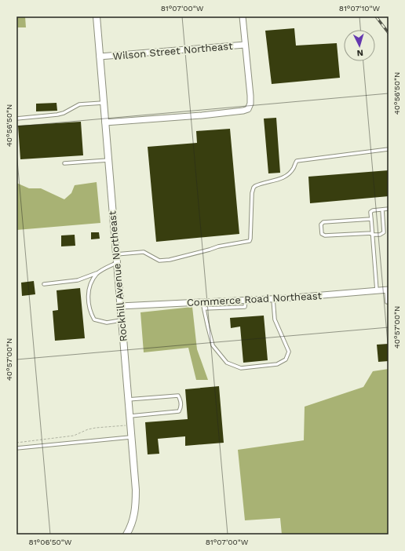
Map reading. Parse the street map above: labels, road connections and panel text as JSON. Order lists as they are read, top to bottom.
{
  "streets": {
    "street": ["Wilson Street Northeast", "Rockhill Avenue Northeast", "Commerce Road Northeast"]
  },
  "crossings": [
    ["Wilson Street Northeast", "Rockhill Avenue Northeast"],
    ["Rockhill Avenue Northeast", "Commerce Road Northeast"]
  ],
  "north": "bottom",
  "coordinates": [
    "81°07'00\"W",
    "81°07'10\"W",
    "40°56'50\"N",
    "40°57'00\"N",
    "81°06'50\"W"
  ]
}
